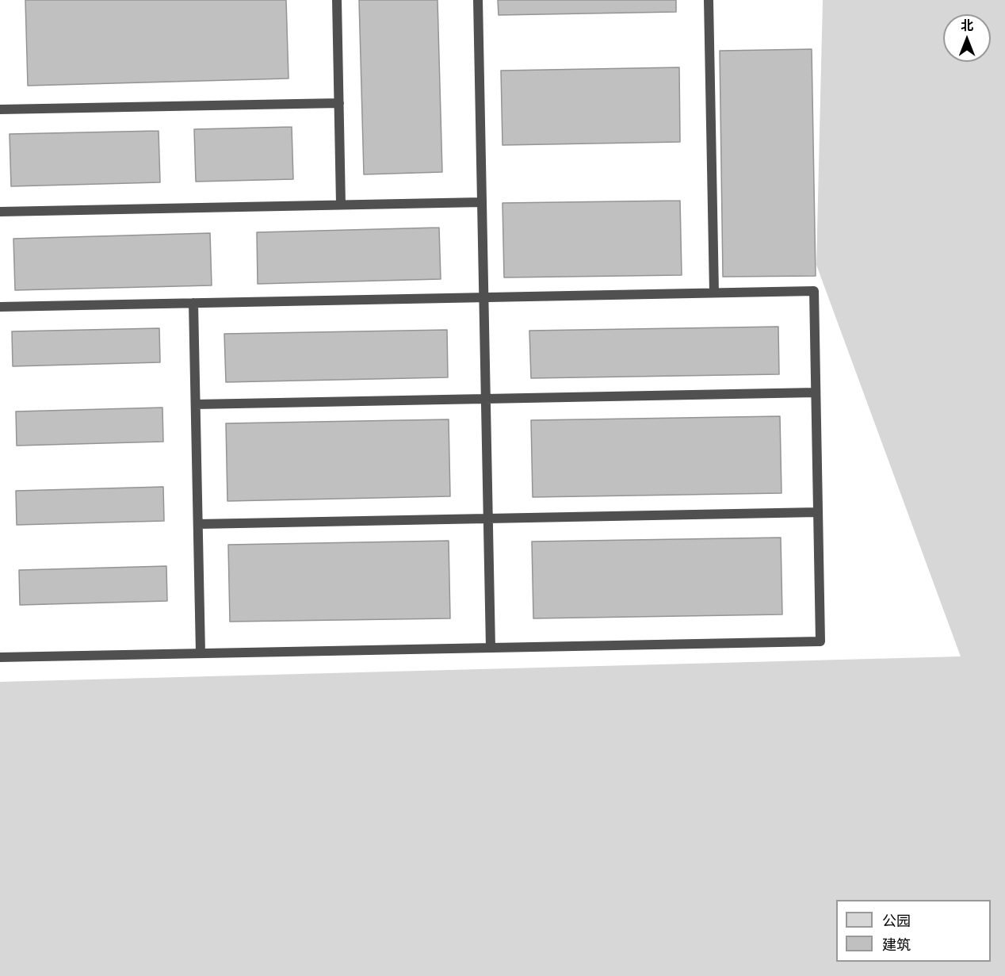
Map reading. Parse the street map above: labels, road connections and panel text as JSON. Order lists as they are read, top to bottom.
{
  "legend": ["公园", "建筑"],
  "north": "top"
}
